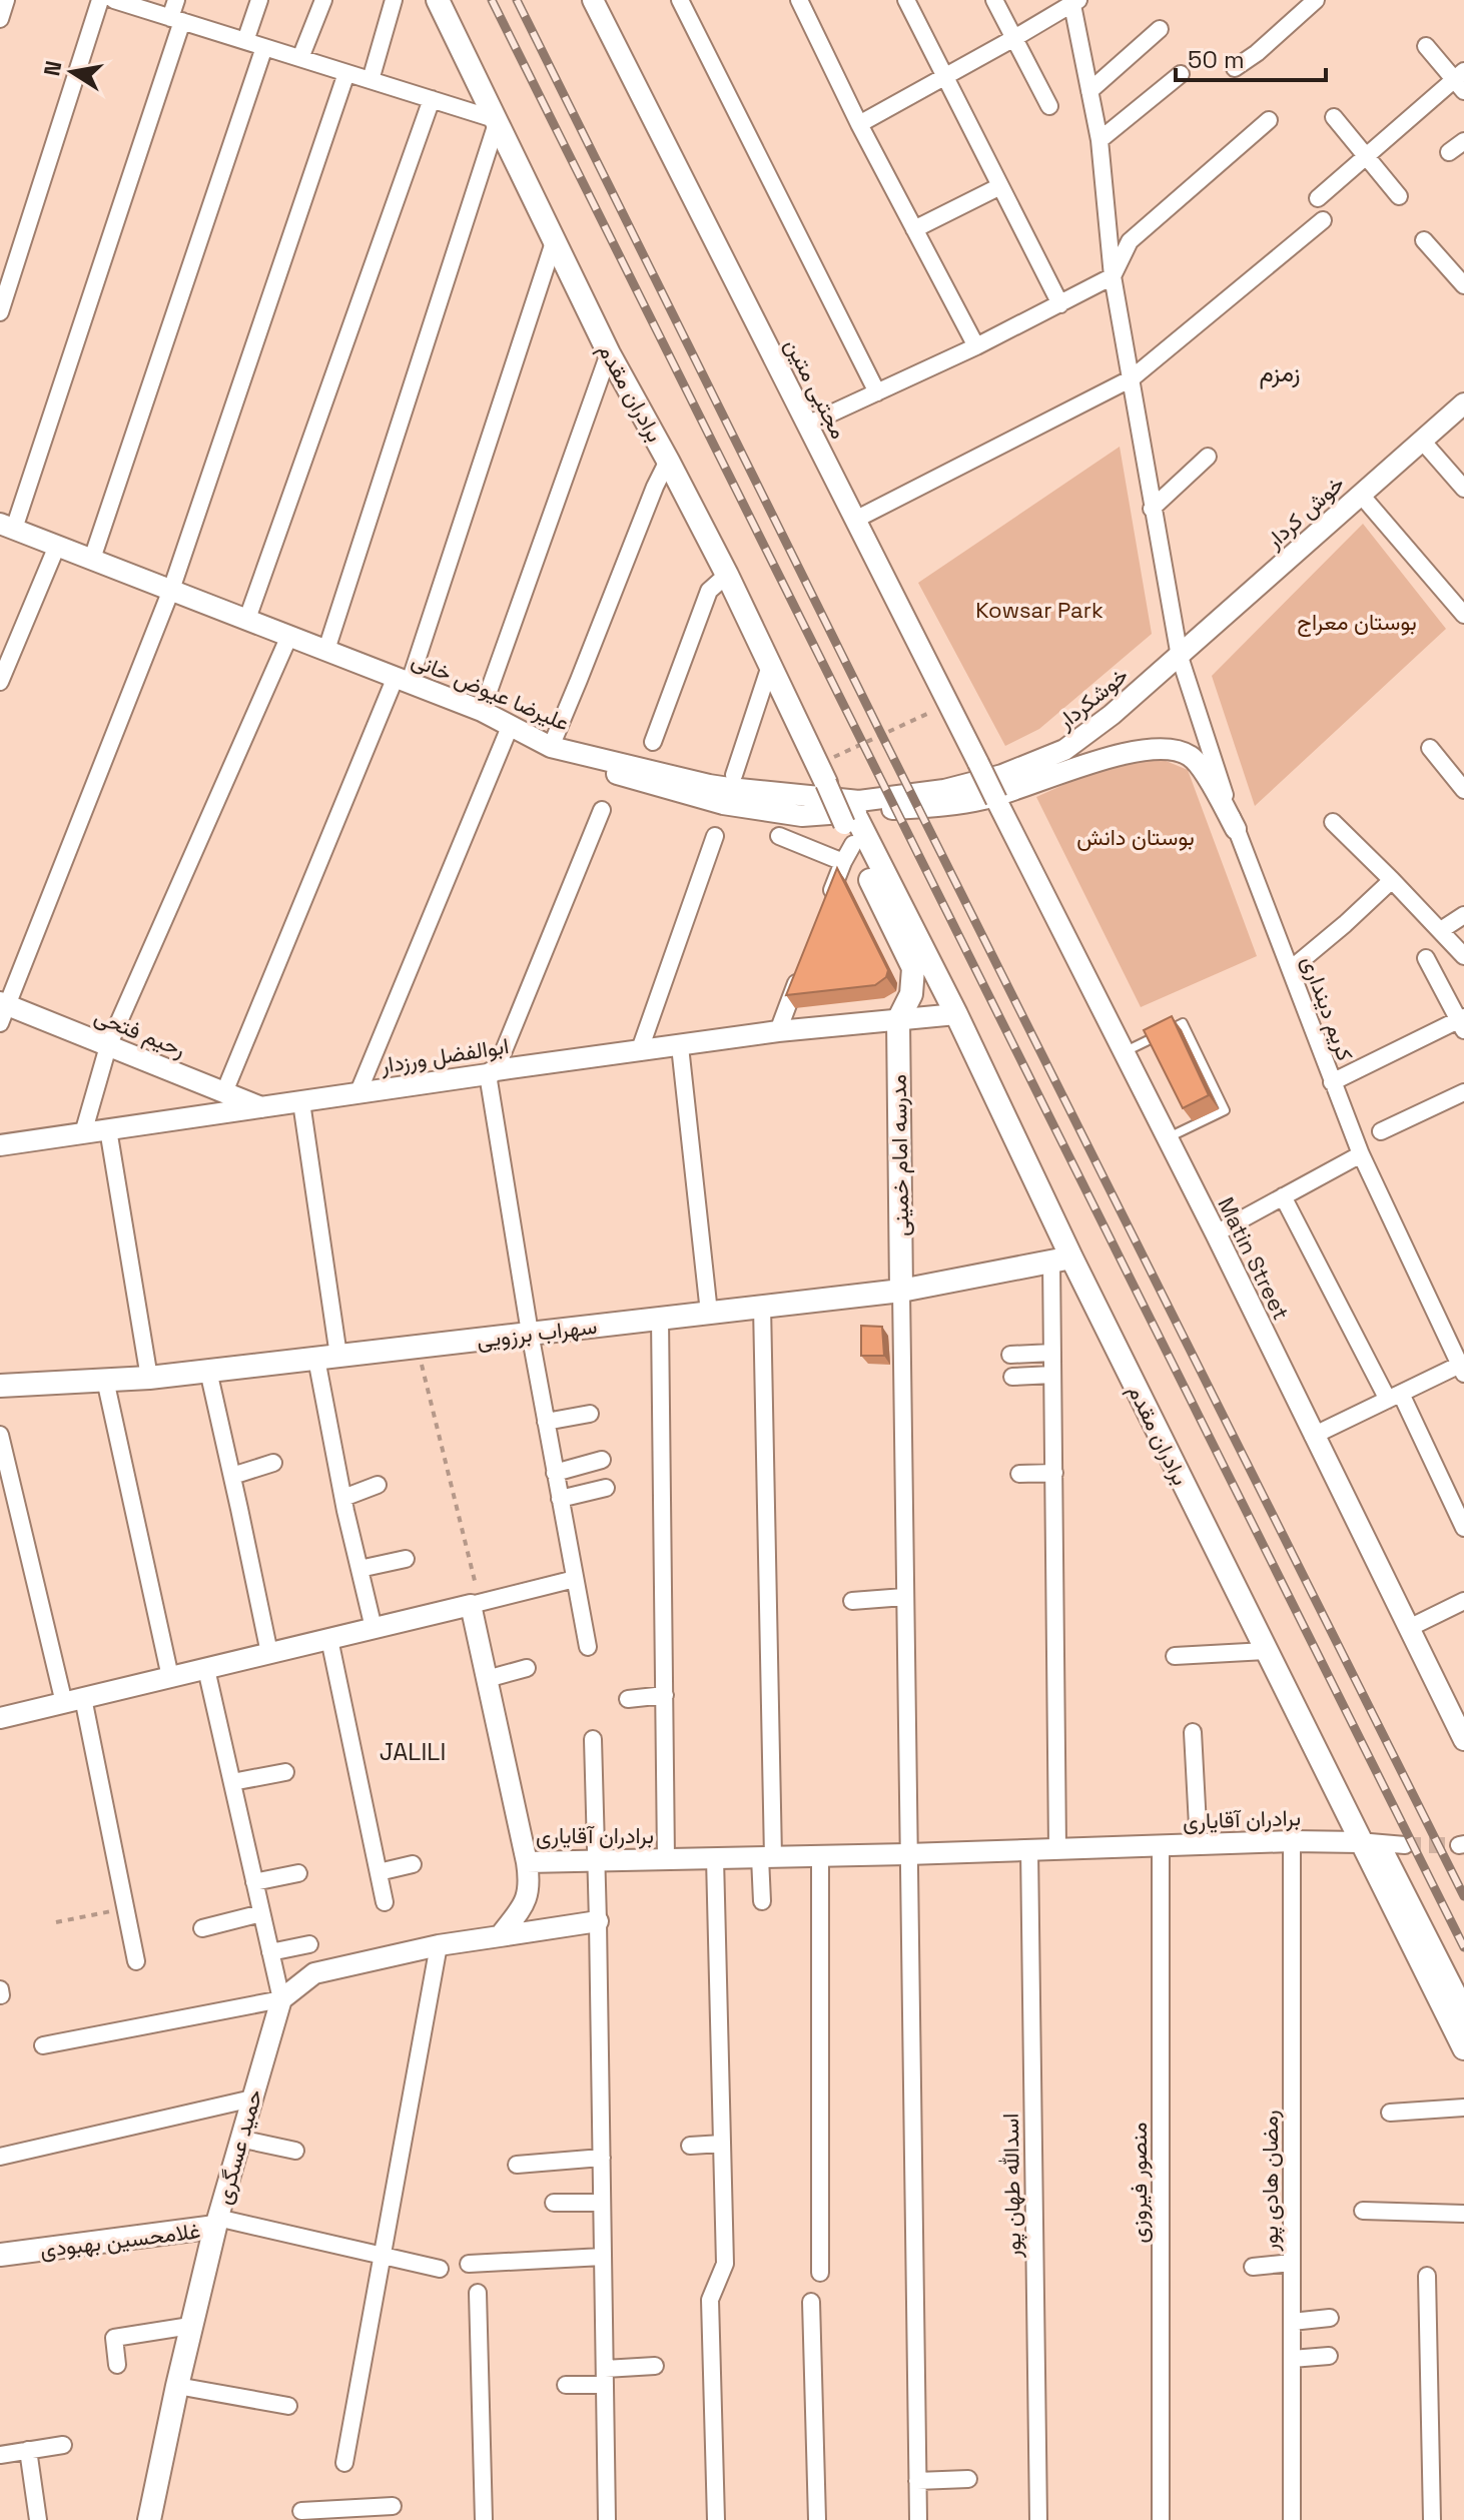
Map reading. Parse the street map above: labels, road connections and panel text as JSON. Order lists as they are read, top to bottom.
{
  "streets": {
    "main road": [
      "برادران مقدم",
      "مدرسه امام خمینی",
      "سهراب برزویی",
      "حمید عسگری",
      "غلامحسین بهبودی"
    ],
    "street": [
      "مجتبی متین",
      "خوش کردار",
      "علیرضا عیوض خانی",
      "خوشکردار",
      "کریم دینداری",
      "رحیم فتحی",
      "ابوالفضل ورزدار",
      "Matin Street",
      "برادران آقایاری",
      "رمضان هادی پور",
      "منصور فیروزی",
      "اسدالله طهان پور"
    ]
  },
  "crossings": [
    ["مجتبی متین", "Matin Street"],
    ["برادران مقدم", "ابوالفضل ورزدار"],
    ["برادران مقدم", "سهراب برزویی"],
    ["برادران مقدم", "برادران آقایاری"],
    ["خوش کردار", "خوشکردار"],
    ["خوش کردار", "کریم دینداری"],
    ["علیرضا عیوض خانی", "خوشکردار"],
    ["خوشکردار", "کریم دینداری"],
    ["رحیم فتحی", "ابوالفضل ورزدار"],
    ["ابوالفضل ورزدار", "مدرسه امام خمینی"],
    ["مدرسه امام خمینی", "سهراب برزویی"],
    ["برادران آقایاری", "رمضان هادی پور"],
    ["برادران آقایاری", "منصور فیروزی"],
    ["برادران آقایاری", "اسدالله طهان پور"],
    ["حمید عسگری", "غلامحسین بهبودی"]
  ],
  "districts": ["زمزم", "JALILI"],
  "parks": ["Kowsar Park", "بوستان معراج", "بوستان دانش"],
  "scale_bar": "50 m",
  "north": "left"
}
